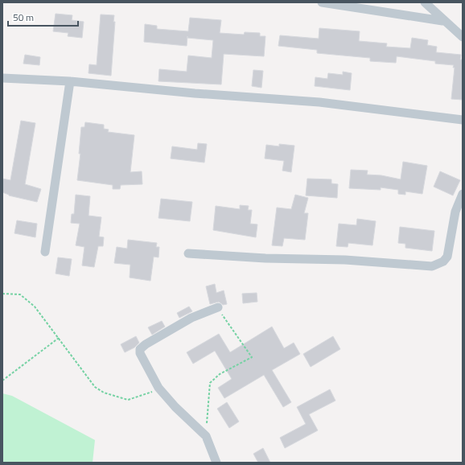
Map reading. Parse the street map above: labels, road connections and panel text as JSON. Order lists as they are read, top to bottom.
{
  "scale_bar": "50 m"
}
